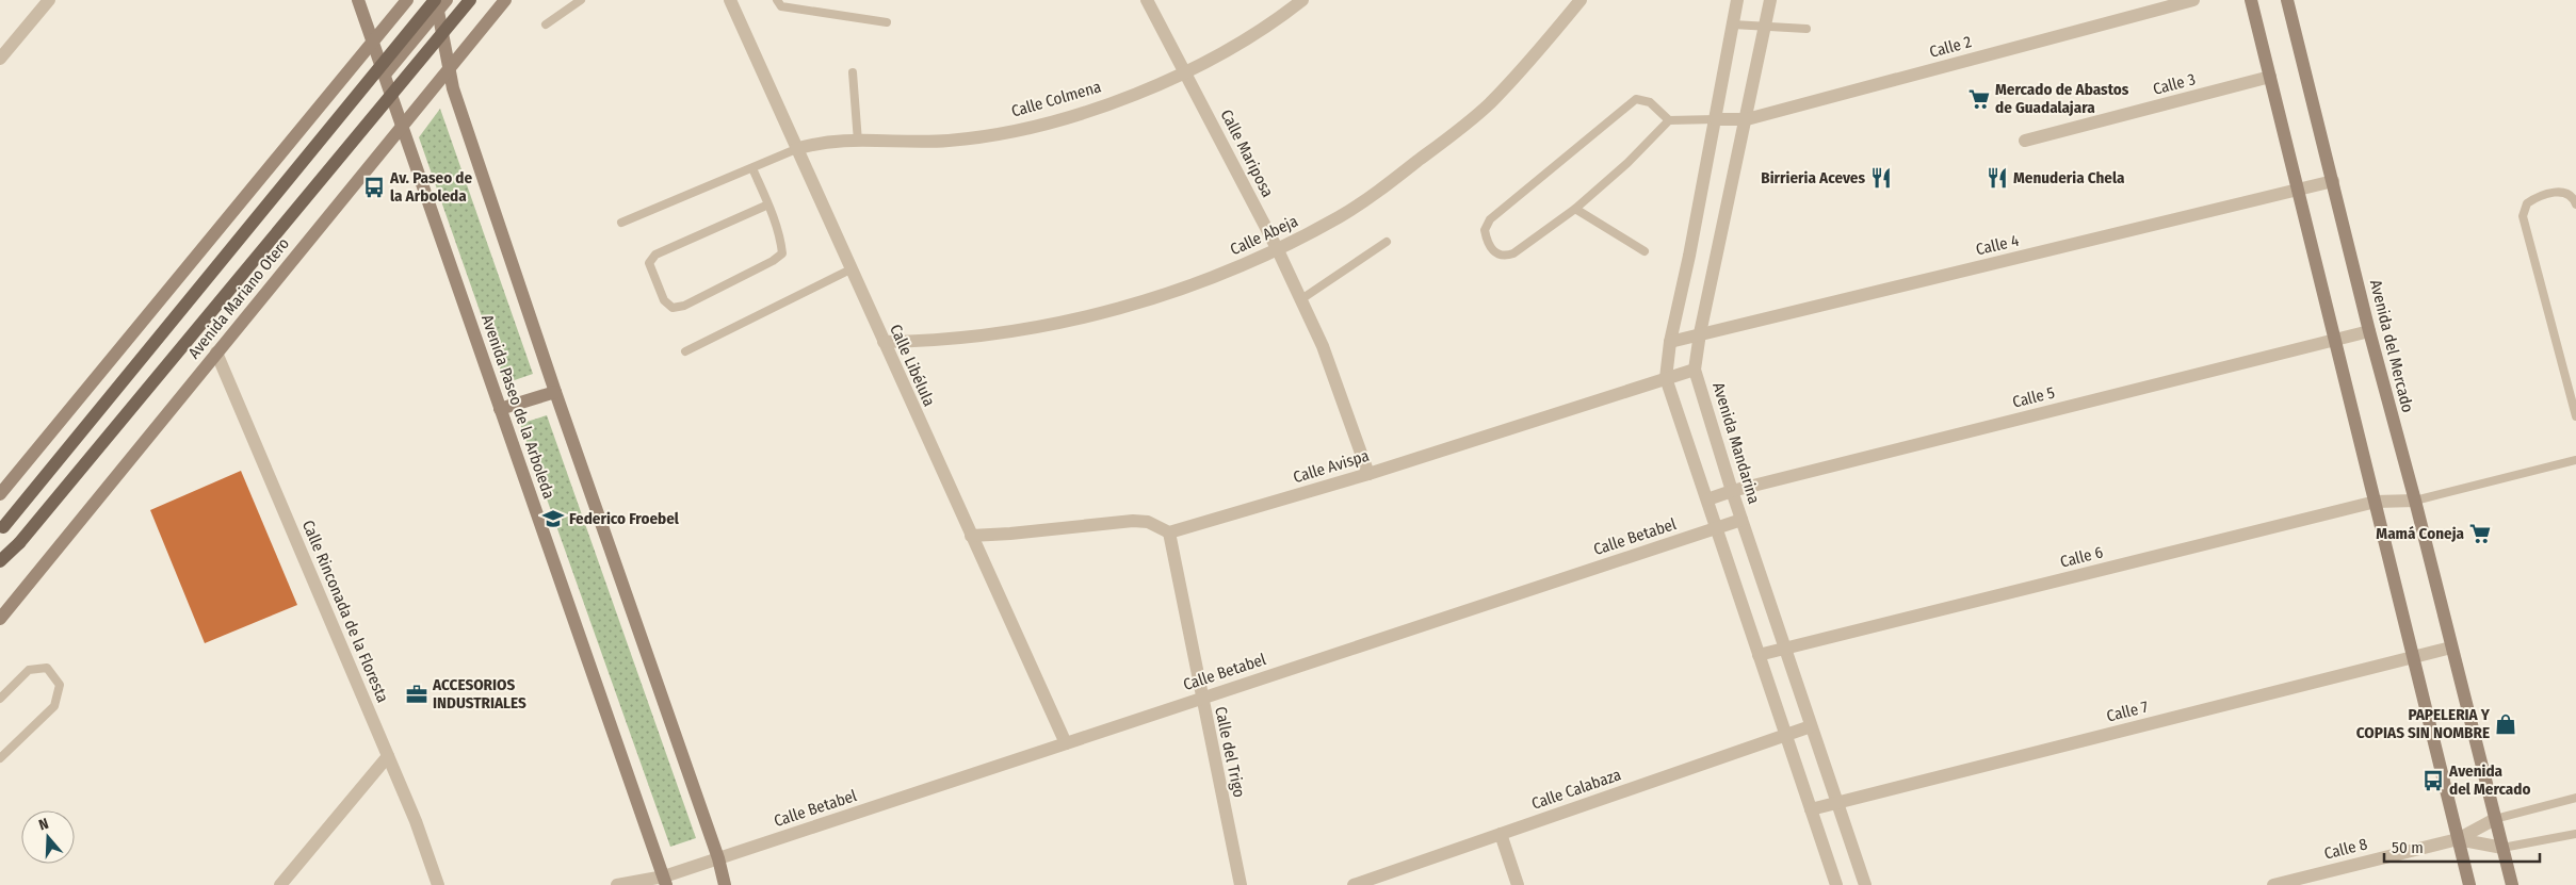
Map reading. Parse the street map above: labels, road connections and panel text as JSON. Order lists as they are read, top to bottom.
{
  "streets": {
    "main road": ["Avenida Mariano Otero"],
    "street": [
      "Calle 2",
      "Calle 3",
      "Calle Colmena",
      "Calle Mariposa",
      "Calle Abeja",
      "Calle 4",
      "Avenida del Mercado",
      "Calle Libélula",
      "Calle 5",
      "Avenida Paseo de la Arboleda",
      "Avenida Mandarina",
      "Calle Avispa",
      "Calle Betabel",
      "Calle 6",
      "Calle Rinconada de la Floresta",
      "Calle 7",
      "Calle del Trigo",
      "Calle Calabaza",
      "Calle 8"
    ]
  },
  "crossings": [
    ["Calle 2", "Avenida Mandarina"],
    ["Calle Colmena", "Calle Mariposa"],
    ["Calle Colmena", "Calle Libélula"],
    ["Calle Mariposa", "Calle Abeja"],
    ["Calle Mariposa", "Calle Avispa"],
    ["Calle Abeja", "Calle Libélula"],
    ["Calle 4", "Avenida del Mercado"],
    ["Calle 4", "Avenida Mandarina"],
    ["Avenida Mariano Otero", "Avenida Paseo de la Arboleda"],
    ["Avenida Mariano Otero", "Calle Rinconada de la Floresta"],
    ["Avenida del Mercado", "Calle 5"],
    ["Avenida del Mercado", "Calle 6"],
    ["Avenida del Mercado", "Calle 7"],
    ["Avenida del Mercado", "Calle 8"],
    ["Calle Libélula", "Calle Betabel"],
    ["Calle 5", "Avenida Mandarina"],
    ["Avenida Paseo de la Arboleda", "Calle Betabel"],
    ["Avenida Mandarina", "Calle Avispa"],
    ["Avenida Mandarina", "Calle Betabel"],
    ["Avenida Mandarina", "Calle 6"],
    ["Avenida Mandarina", "Calle 7"],
    ["Avenida Mandarina", "Calle Calabaza"],
    ["Calle Avispa", "Calle del Trigo"],
    ["Calle Betabel", "Calle del Trigo"]
  ],
  "places": {
    "supermarket": ["Mercado de Abastos de Guadalajara", "Mamá Coneja"],
    "restaurant": ["Birrieria Aceves", "Menuderia Chela"],
    "bus stop": ["Av. Paseo de la Arboleda", "Avenida del Mercado"],
    "school or university": ["Federico Froebel"],
    "office": ["ACCESORIOS INDUSTRIALES"],
    "shop": ["PAPELERIA Y COPIAS SIN NOMBRE"]
  },
  "scale_bar": "50 m",
  "north": "top"
}
